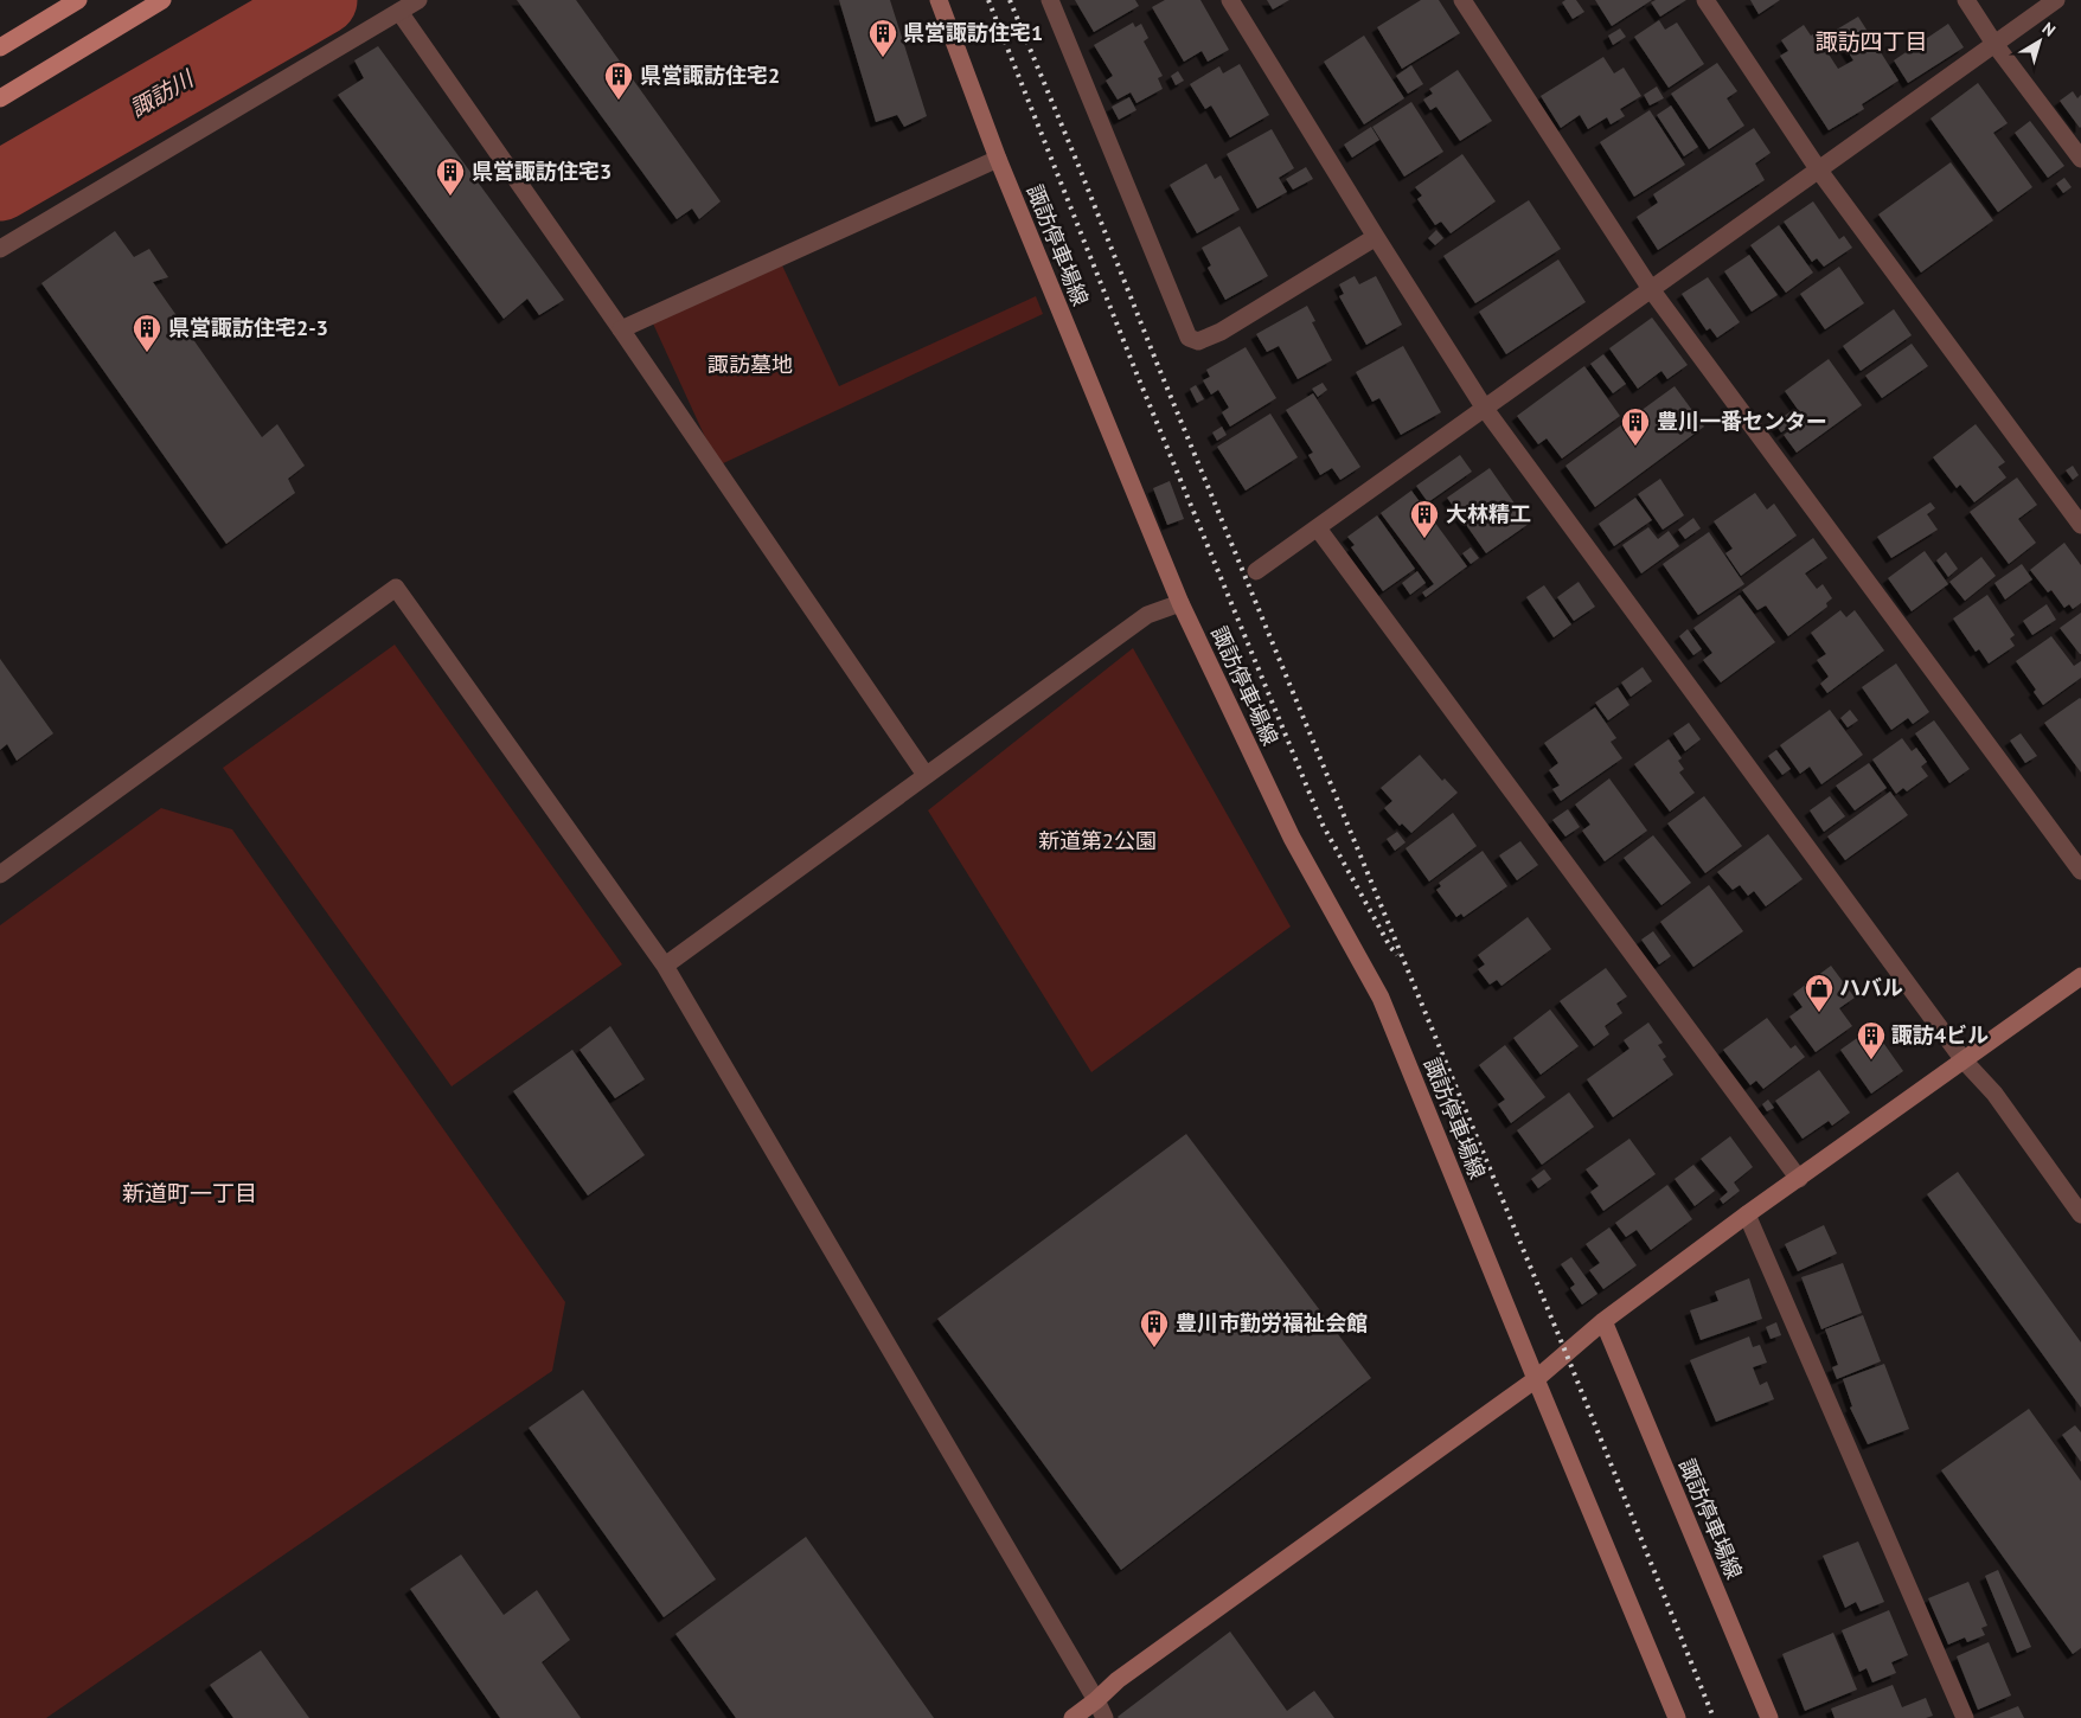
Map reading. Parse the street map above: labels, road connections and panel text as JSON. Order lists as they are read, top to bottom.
{
  "streets": {
    "main road": ["諏訪停車場線"]
  },
  "districts": ["諏訪四丁目", "新道町一丁目"],
  "water": ["諏訪川"],
  "parks": ["諏訪墓地", "新道第2公園"],
  "places": {
    "building": [
      "県営諏訪住宅1",
      "県営諏訪住宅2",
      "県営諏訪住宅3",
      "県営諏訪住宅2-3",
      "豊川一番センター",
      "大林精工",
      "諏訪4ビル",
      "豊川市勤労福祉会館"
    ],
    "shop": ["ハバル"]
  },
  "north": "top right"
}
